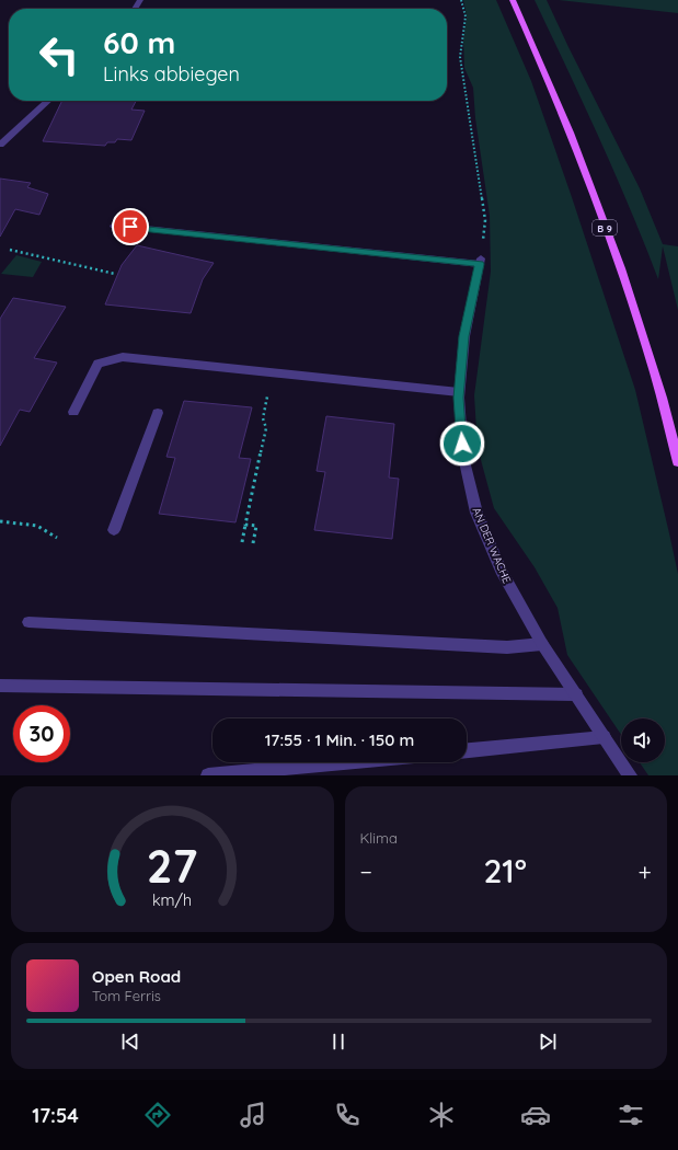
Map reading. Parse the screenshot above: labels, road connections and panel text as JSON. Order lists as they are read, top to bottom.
{
  "streets": {
    "main road": ["B 9"],
    "street": ["AN DER WACHE"]
  },
  "page": {
    "turn": ["60 m", "Links abbiegen"],
    "limit": "30",
    "trip": "17:55 · 1 Min. · 150 m",
    "tile": "Klima",
    "heat": ["−", "21°", "+"],
    "song": ["Open Road", "Tom Ferris"],
    "tabs": "17:54",
    "gauge": ["27", "km/h"]
  }
}
